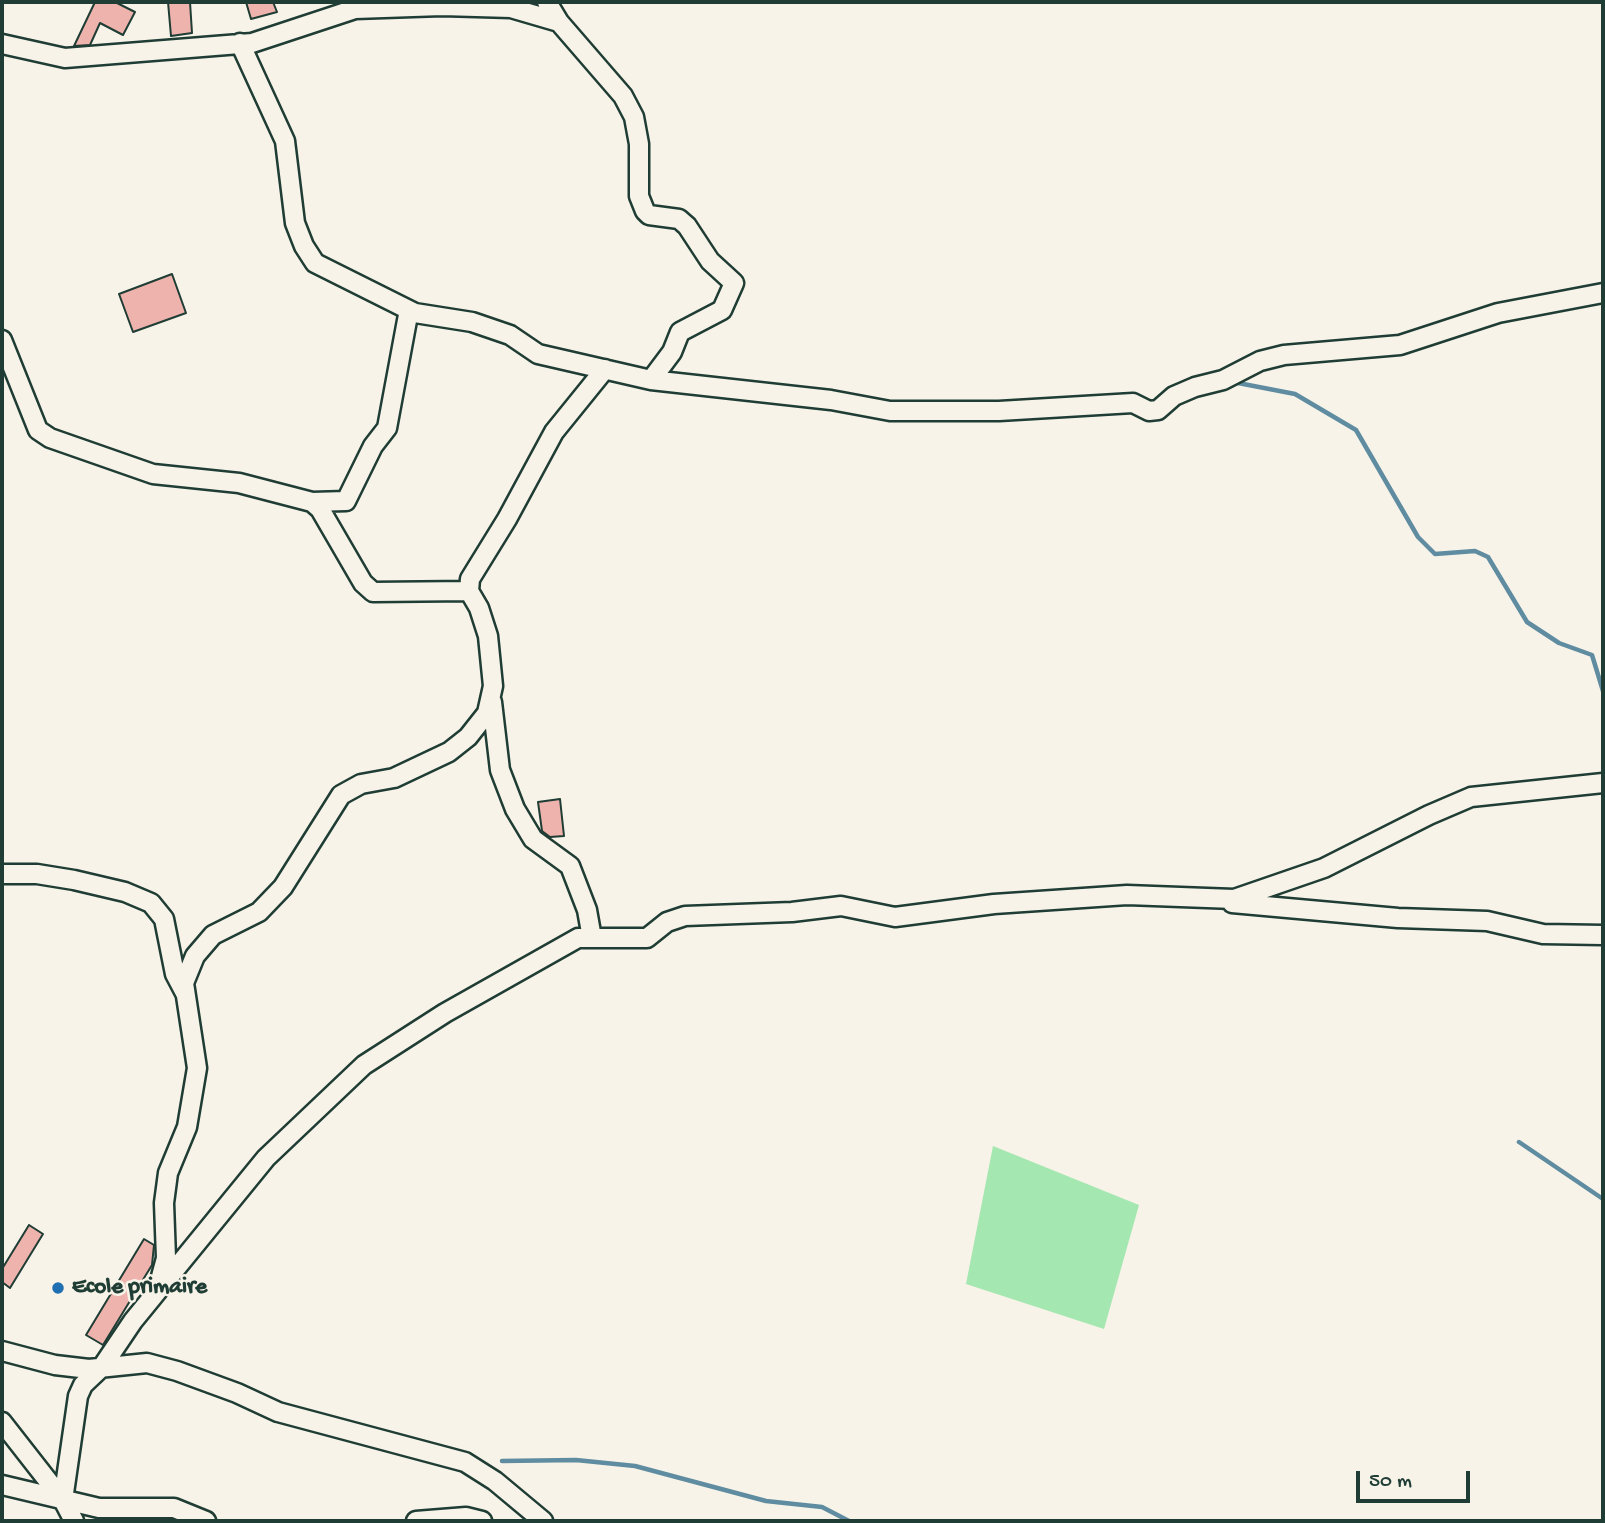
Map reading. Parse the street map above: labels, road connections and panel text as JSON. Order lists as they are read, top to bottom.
{
  "places": ["Ecole primaire"],
  "scale_bar": "50 m"
}
